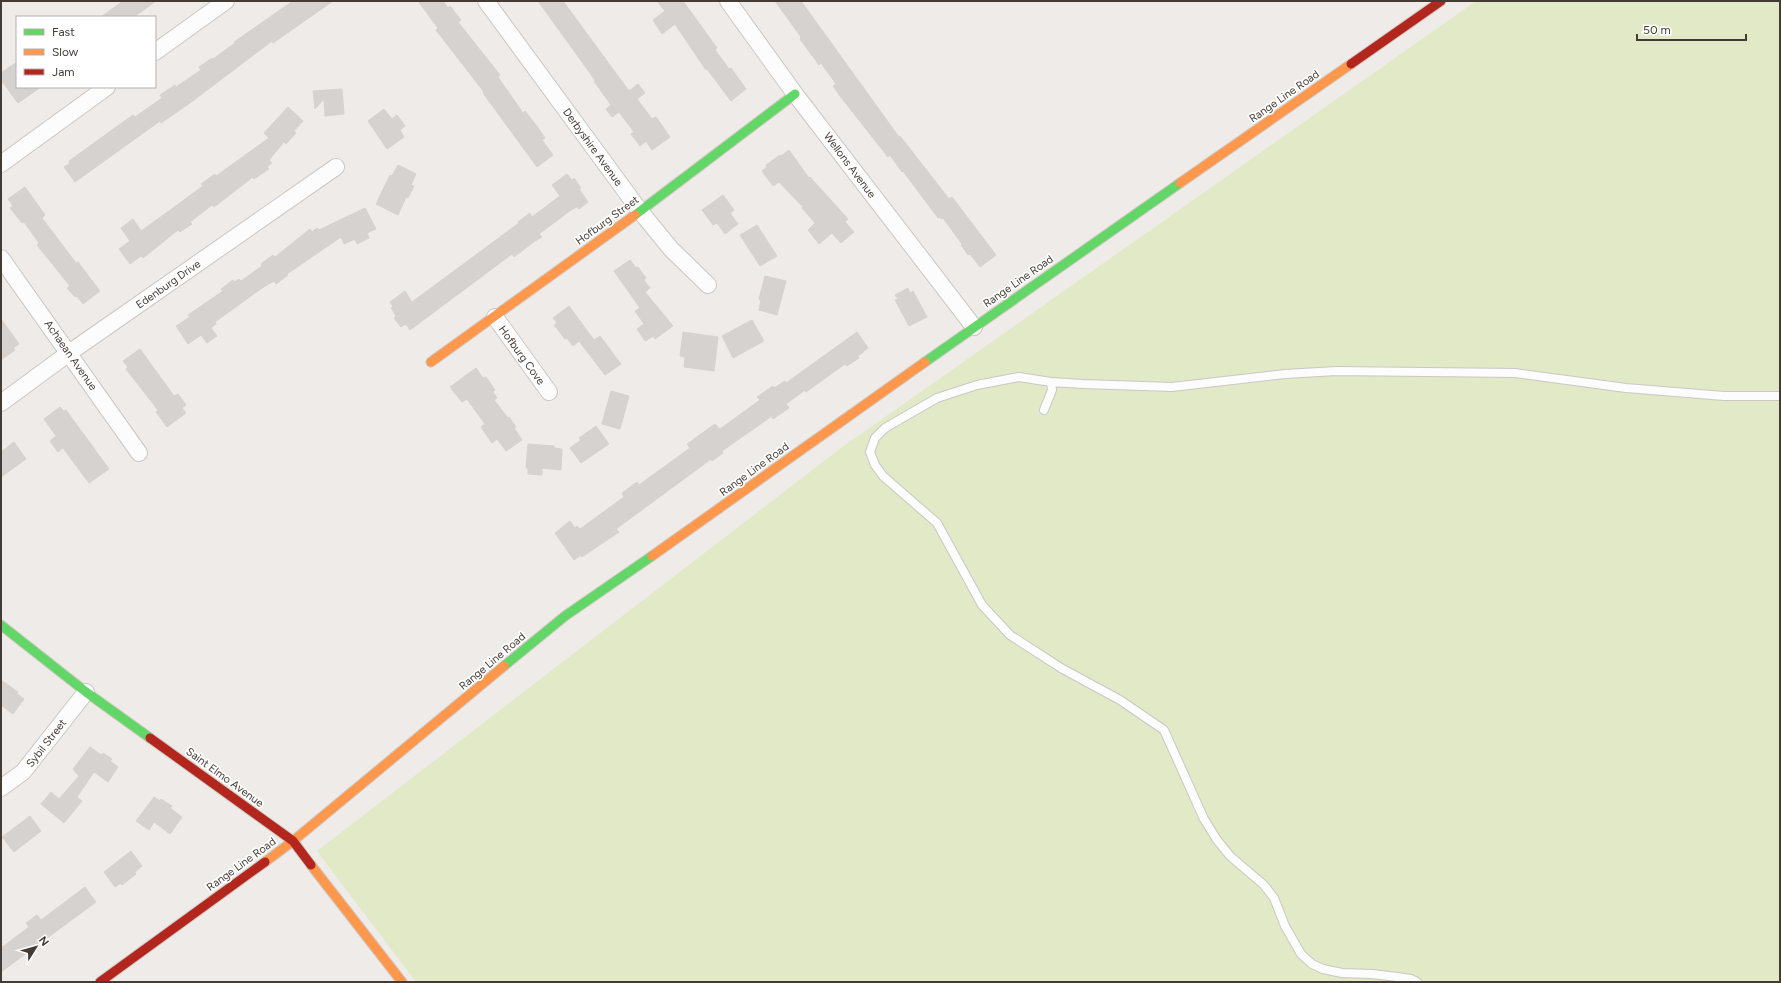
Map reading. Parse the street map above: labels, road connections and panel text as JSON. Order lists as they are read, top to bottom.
{
  "streets": {
    "street": [
      "Range Line Road",
      "Derbyshire Avenue",
      "Wellons Avenue",
      "Hofburg Street",
      "Edenburg Drive",
      "Achaean Avenue",
      "Hofburg Cove",
      "Sybil Street",
      "Saint Elmo Avenue"
    ]
  },
  "crossings": [
    ["Range Line Road", "Wellons Avenue"],
    ["Range Line Road", "Saint Elmo Avenue"],
    ["Derbyshire Avenue", "Hofburg Street"],
    ["Wellons Avenue", "Hofburg Street"],
    ["Hofburg Street", "Hofburg Cove"],
    ["Edenburg Drive", "Achaean Avenue"],
    ["Sybil Street", "Saint Elmo Avenue"]
  ],
  "legend": ["Fast", "Slow", "Jam"],
  "scale_bar": "50 m",
  "north": "top right"
}
